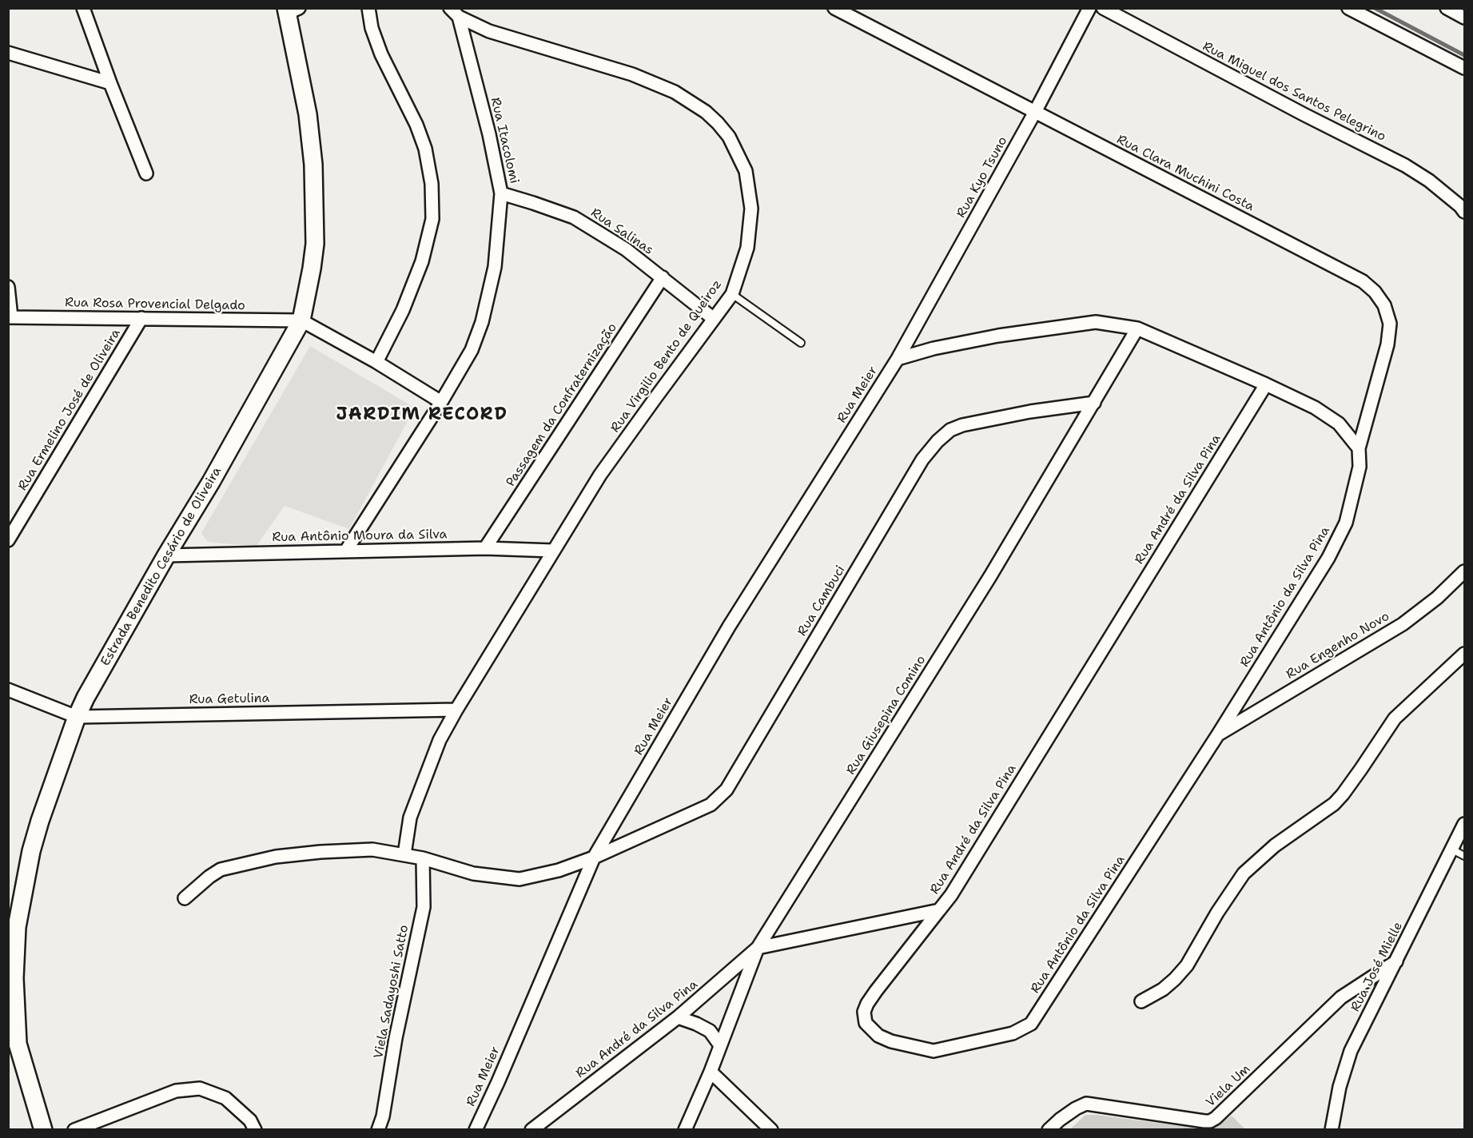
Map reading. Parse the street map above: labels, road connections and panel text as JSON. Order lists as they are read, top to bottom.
{
  "streets": {
    "main road": ["Estrada Benedito Cesário de Oliveira"],
    "street": [
      "Rua Miguel dos Santos Pelegrino",
      "Rua Itacolomi",
      "Rua Clara Muchini Costa",
      "Rua Kyo Tsuno",
      "Rua Salinas",
      "Rua Rosa Provencial Delgado",
      "Rua Virgilio Bento de Queiroz",
      "Rua Meier",
      "Passagem da Confraternização",
      "Rua Ermelino José de Oliveira",
      "Rua André da Silva Pina",
      "Rua Antônio Moura da Silva",
      "Rua Antônio da Silva Pina",
      "Rua Cambuci",
      "Rua Engenho Novo",
      "Rua Getulina",
      "Rua Giusepina Comino",
      "Rua José Mielle",
      "Viela Sadayoshi Satto",
      "Viela Um"
    ]
  },
  "crossings": [
    ["Rua Itacolomi", "Rua Salinas"],
    ["Rua Itacolomi", "Rua Virgilio Bento de Queiroz"],
    ["Rua Itacolomi", "Rua Antônio Moura da Silva"],
    ["Rua Clara Muchini Costa", "Rua Kyo Tsuno"],
    ["Rua Clara Muchini Costa", "Rua Antônio da Silva Pina"],
    ["Rua Kyo Tsuno", "Rua Meier"],
    ["Rua Salinas", "Rua Virgilio Bento de Queiroz"],
    ["Rua Salinas", "Passagem da Confraternização"],
    ["Rua Rosa Provencial Delgado", "Rua Ermelino José de Oliveira"],
    ["Rua Rosa Provencial Delgado", "Estrada Benedito Cesário de Oliveira"],
    ["Rua Virgilio Bento de Queiroz", "Rua Antônio Moura da Silva"],
    ["Rua Virgilio Bento de Queiroz", "Rua Cambuci"],
    ["Rua Virgilio Bento de Queiroz", "Rua Getulina"],
    ["Rua Meier", "Rua Cambuci"],
    ["Passagem da Confraternização", "Rua Antônio Moura da Silva"],
    ["Rua André da Silva Pina", "Rua Antônio da Silva Pina"],
    ["Rua André da Silva Pina", "Rua Giusepina Comino"],
    ["Rua Antônio Moura da Silva", "Estrada Benedito Cesário de Oliveira"],
    ["Estrada Benedito Cesário de Oliveira", "Rua Getulina"],
    ["Rua Antônio da Silva Pina", "Rua Engenho Novo"],
    ["Rua Cambuci", "Rua Giusepina Comino"],
    ["Rua Cambuci", "Viela Sadayoshi Satto"],
    ["Rua José Mielle", "Viela Um"]
  ],
  "districts": ["JARDIM RECORD"]
}
